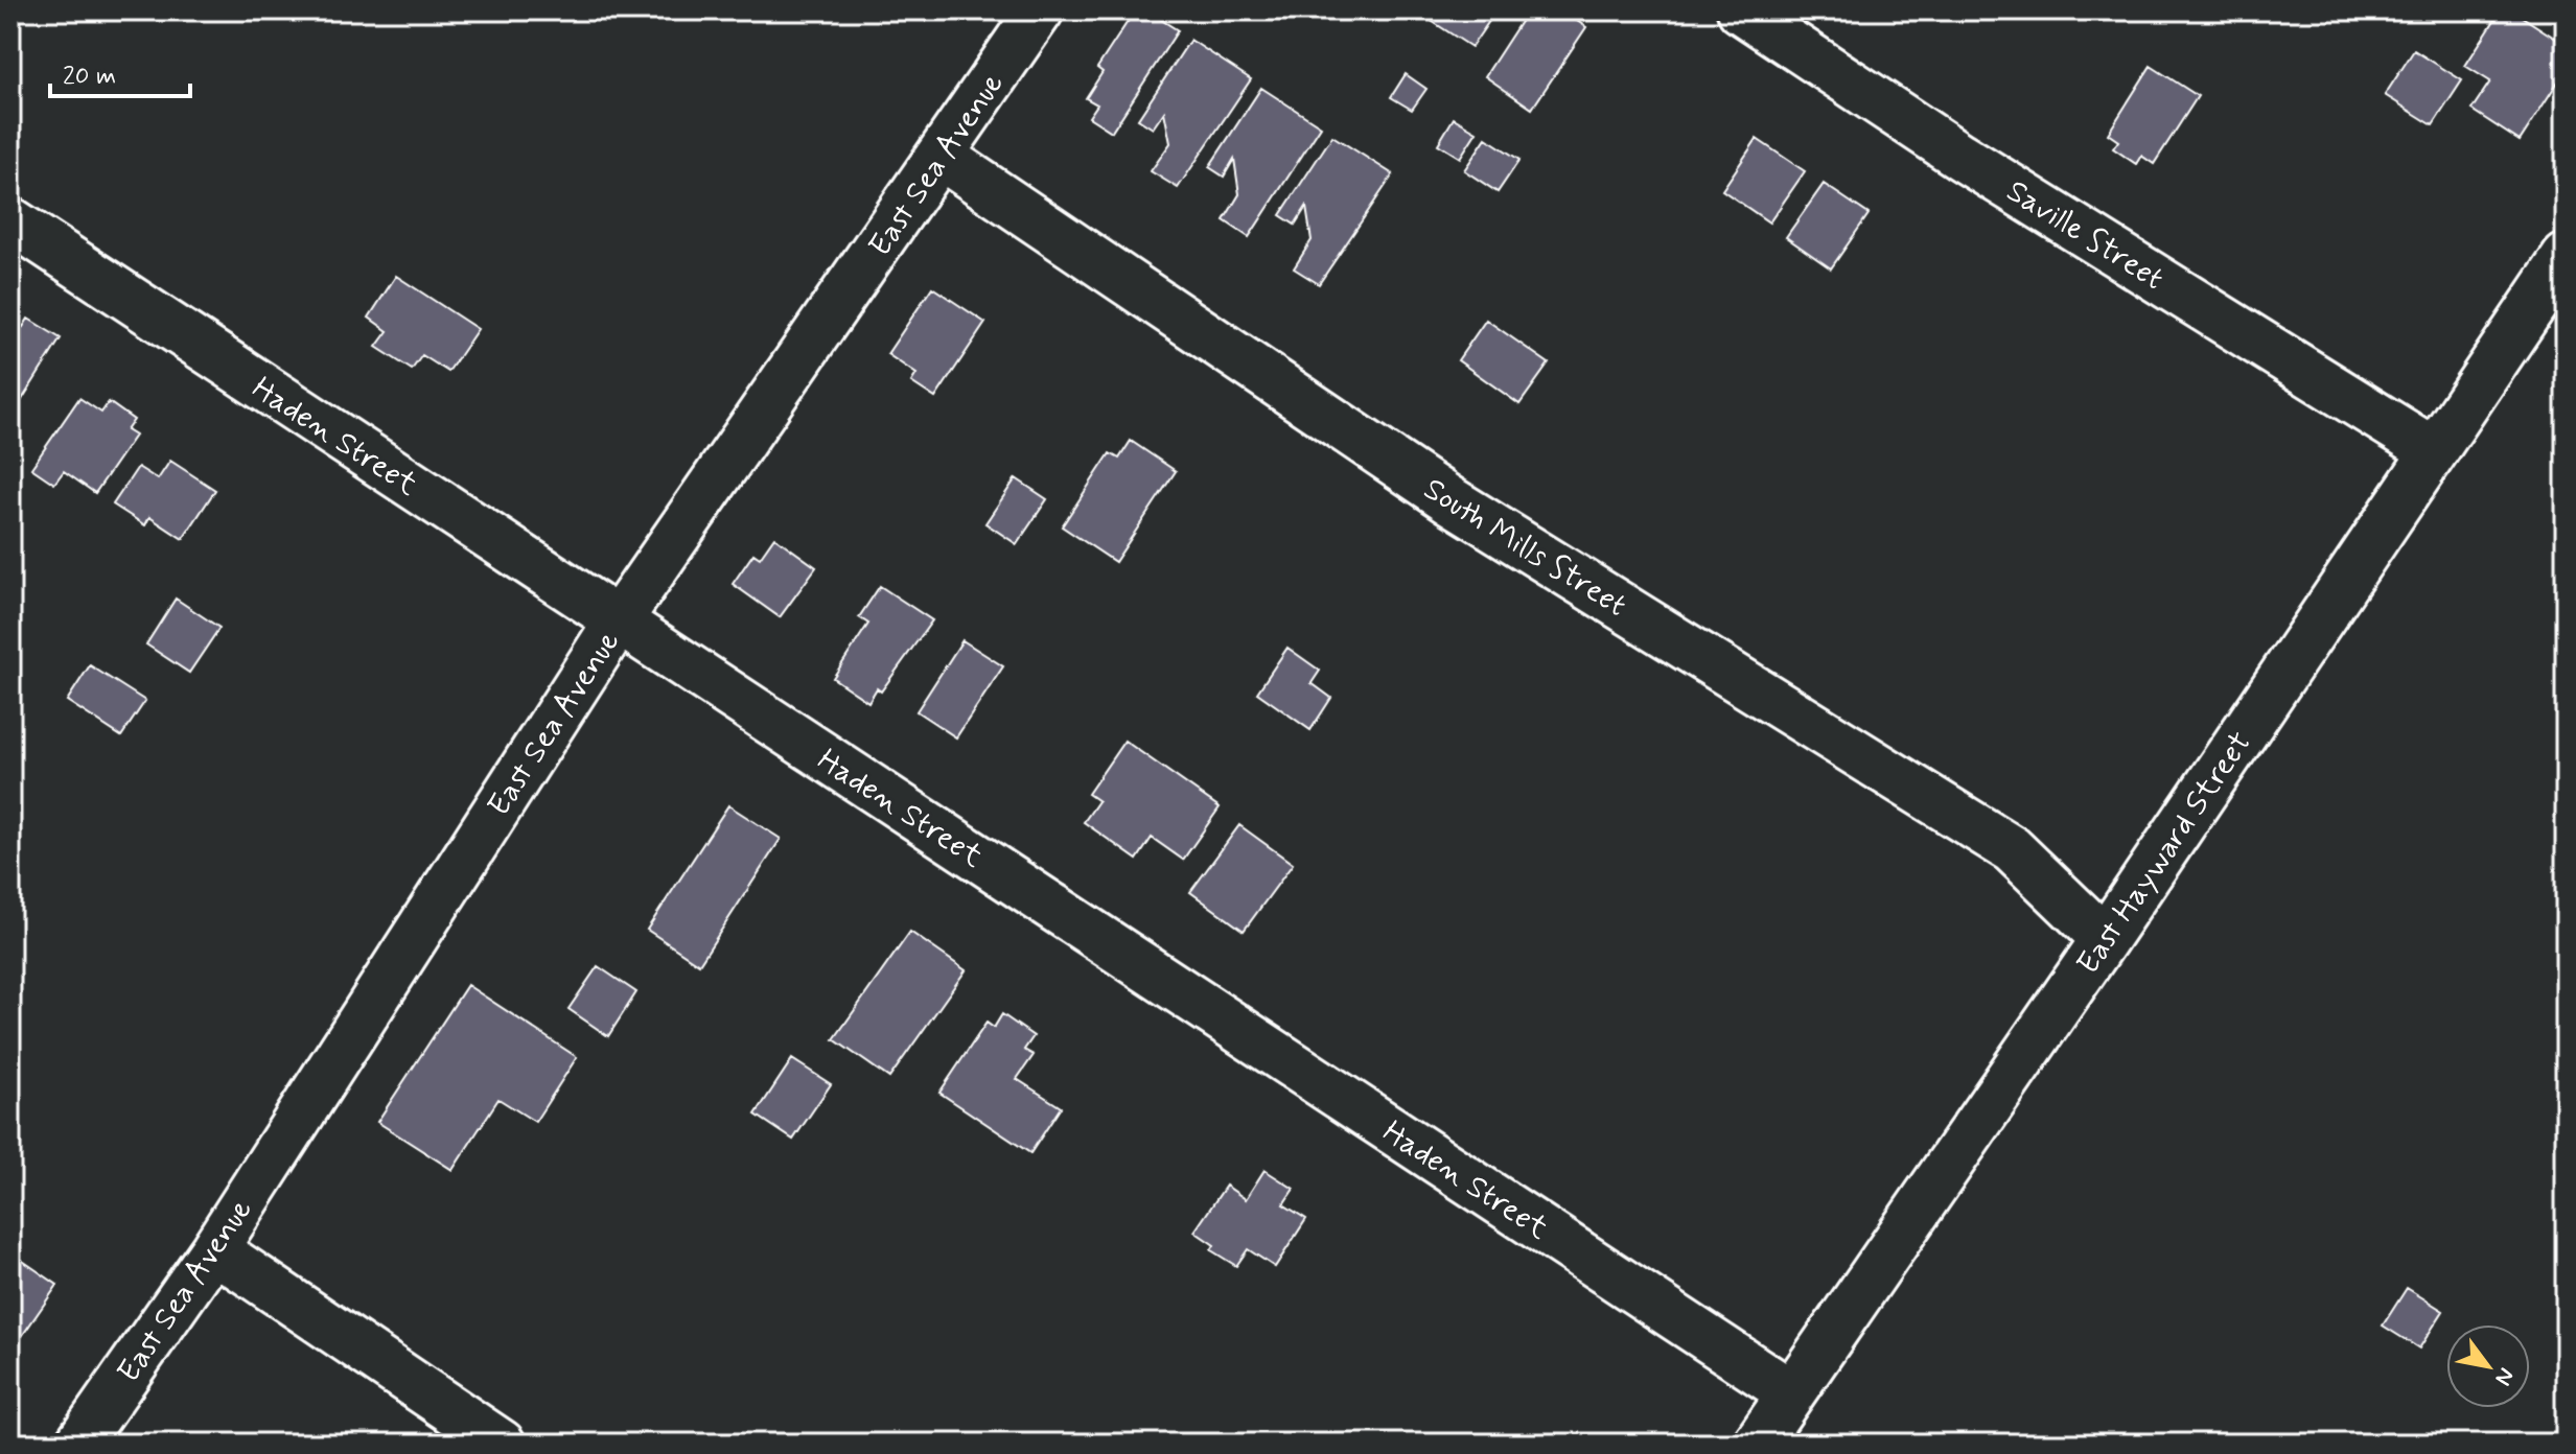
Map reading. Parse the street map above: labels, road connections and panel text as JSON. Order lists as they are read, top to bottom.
{
  "streets": {
    "street": [
      "East Sea Avenue",
      "Saville Street",
      "Haden Street",
      "South Mills Street",
      "East Hayward Street"
    ]
  },
  "crossings": [
    ["East Sea Avenue", "Haden Street"],
    ["East Sea Avenue", "South Mills Street"],
    ["Saville Street", "East Hayward Street"],
    ["Haden Street", "East Hayward Street"],
    ["South Mills Street", "East Hayward Street"]
  ],
  "scale_bar": "20 m",
  "north": "bottom right"
}
